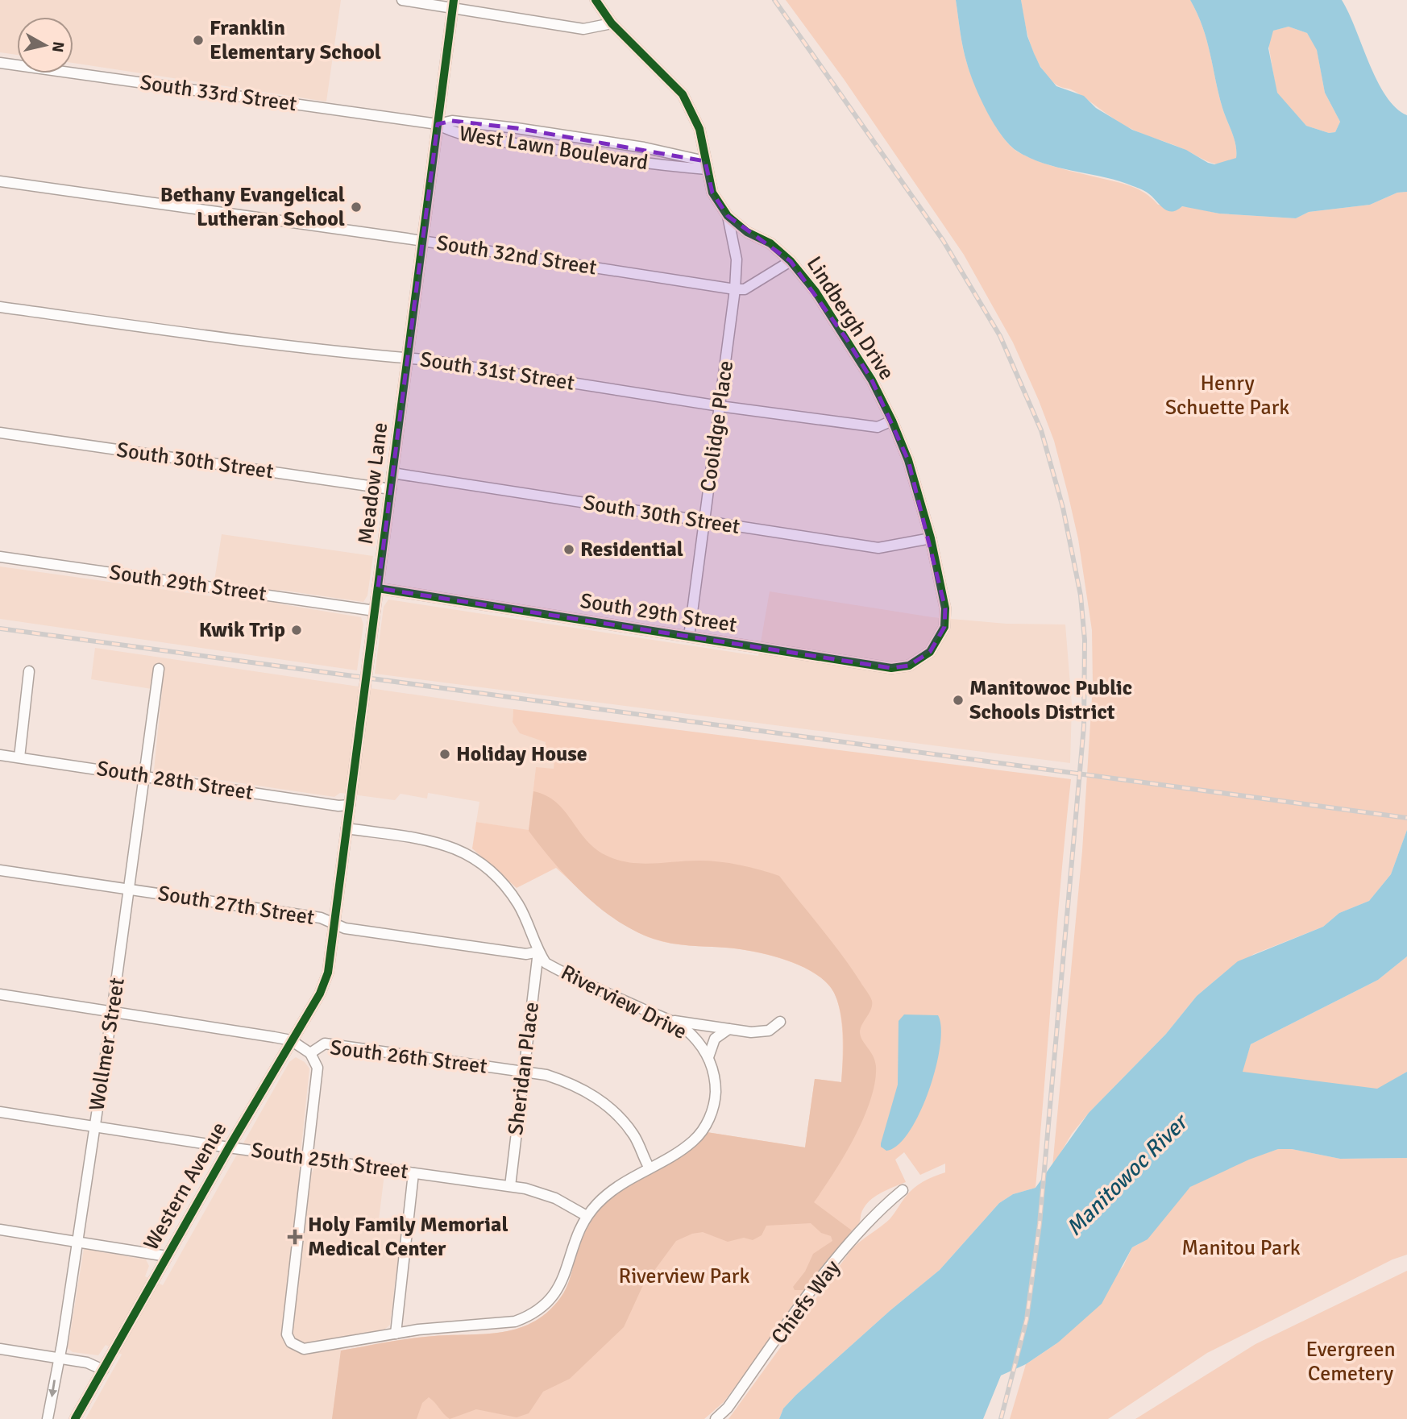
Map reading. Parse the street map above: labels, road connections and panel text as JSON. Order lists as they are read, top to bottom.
{
  "streets": {
    "street": [
      "South 33rd Street",
      "West Lawn Boulevard",
      "South 32nd Street",
      "Lindbergh Drive",
      "South 31st Street",
      "Coolidge Place",
      "South 30th Street",
      "Meadow Lane",
      "South 29th Street",
      "South 28th Street",
      "South 27th Street",
      "Riverview Drive",
      "Wollmer Street",
      "South 26th Street",
      "Sheridan Place",
      "South 25th Street",
      "Western Avenue",
      "Chiefs Way"
    ]
  },
  "crossings": [
    ["South 33rd Street", "West Lawn Boulevard"],
    ["South 33rd Street", "Meadow Lane"],
    ["West Lawn Boulevard", "Lindbergh Drive"],
    ["West Lawn Boulevard", "Meadow Lane"],
    ["South 32nd Street", "Lindbergh Drive"],
    ["South 32nd Street", "Coolidge Place"],
    ["South 32nd Street", "Meadow Lane"],
    ["Lindbergh Drive", "South 31st Street"],
    ["Lindbergh Drive", "Coolidge Place"],
    ["Lindbergh Drive", "South 30th Street"],
    ["Lindbergh Drive", "South 29th Street"],
    ["South 31st Street", "Coolidge Place"],
    ["South 31st Street", "Meadow Lane"],
    ["Coolidge Place", "South 30th Street"],
    ["Coolidge Place", "South 29th Street"],
    ["South 30th Street", "Meadow Lane"],
    ["Meadow Lane", "South 29th Street"],
    ["Meadow Lane", "South 28th Street"],
    ["Meadow Lane", "South 27th Street"],
    ["Meadow Lane", "Riverview Drive"],
    ["Meadow Lane", "Western Avenue"],
    ["South 28th Street", "Wollmer Street"],
    ["South 27th Street", "Riverview Drive"],
    ["South 27th Street", "Wollmer Street"],
    ["South 27th Street", "Sheridan Place"],
    ["Riverview Drive", "South 26th Street"],
    ["Riverview Drive", "Sheridan Place"],
    ["Riverview Drive", "South 25th Street"],
    ["Wollmer Street", "South 26th Street"],
    ["Wollmer Street", "South 25th Street"],
    ["South 26th Street", "Sheridan Place"],
    ["South 26th Street", "Western Avenue"],
    ["Sheridan Place", "South 25th Street"],
    ["South 25th Street", "Western Avenue"]
  ],
  "water": ["Manitowoc River"],
  "parks": [
    "Henry Schuette Park",
    "Manitou Park",
    "Riverview Park",
    "Evergreen Cemetery"
  ],
  "places": {
    "other": [
      "Franklin Elementary School",
      "Bethany Evangelical Lutheran School",
      "Residential",
      "Kwik Trip",
      "Manitowoc Public Schools District",
      "Holiday House"
    ],
    "health": ["Holy Family Memorial Medical Center"]
  },
  "north": "right"
}
